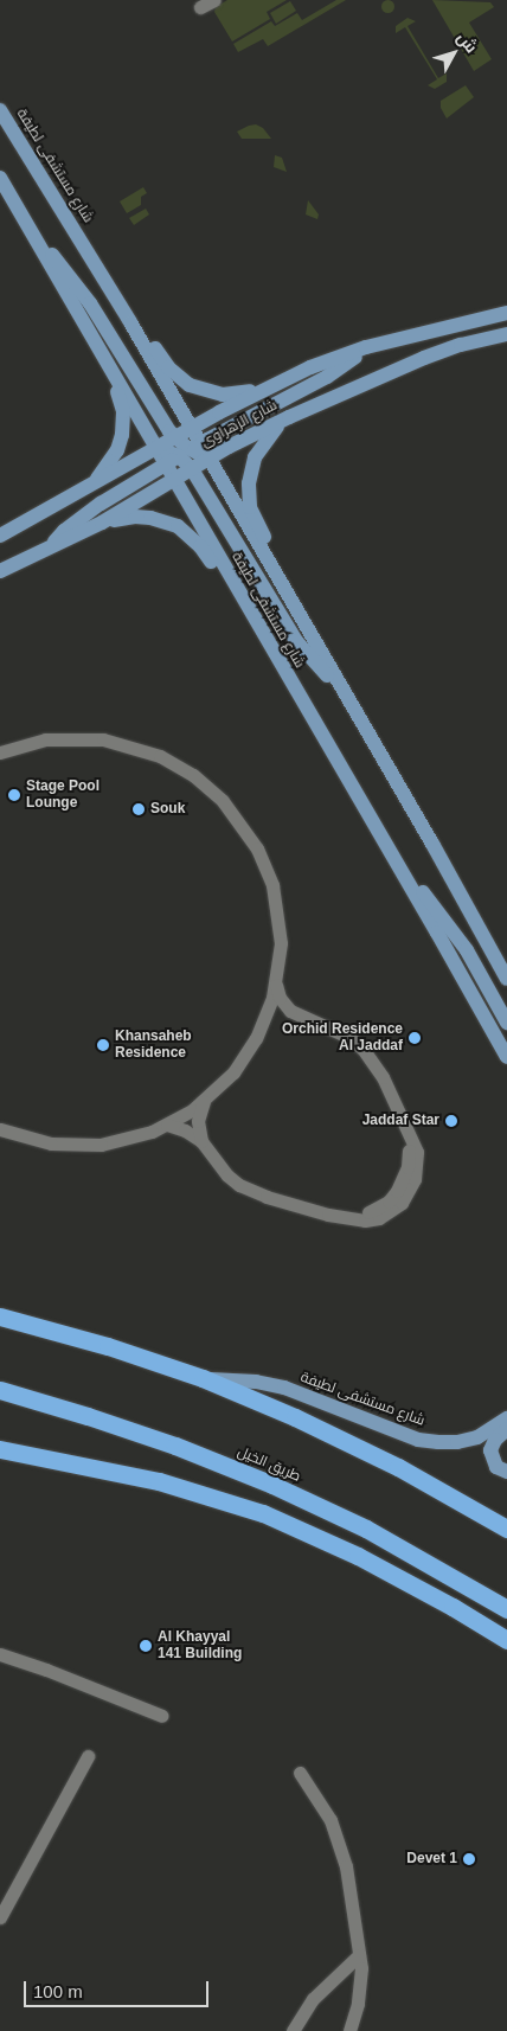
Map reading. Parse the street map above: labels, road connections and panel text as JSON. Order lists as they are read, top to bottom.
{
  "streets": {
    "highway": ["طريق الخيل"],
    "main road": ["شارع مستشفى لطيفة", "شارع الزهراوى"]
  },
  "crossings": [
    ["شارع مستشفى لطيفة", "شارع الزهراوى"]
  ],
  "places": [
    "Stage Pool Lounge",
    "Souk",
    "Orchid Residence Al Jaddaf",
    "Khansaheb Residence",
    "Jaddaf Star",
    "Al Khayyal 141 Building",
    "Devet 1"
  ],
  "scale_bar": "100 m",
  "north": "top right"
}
